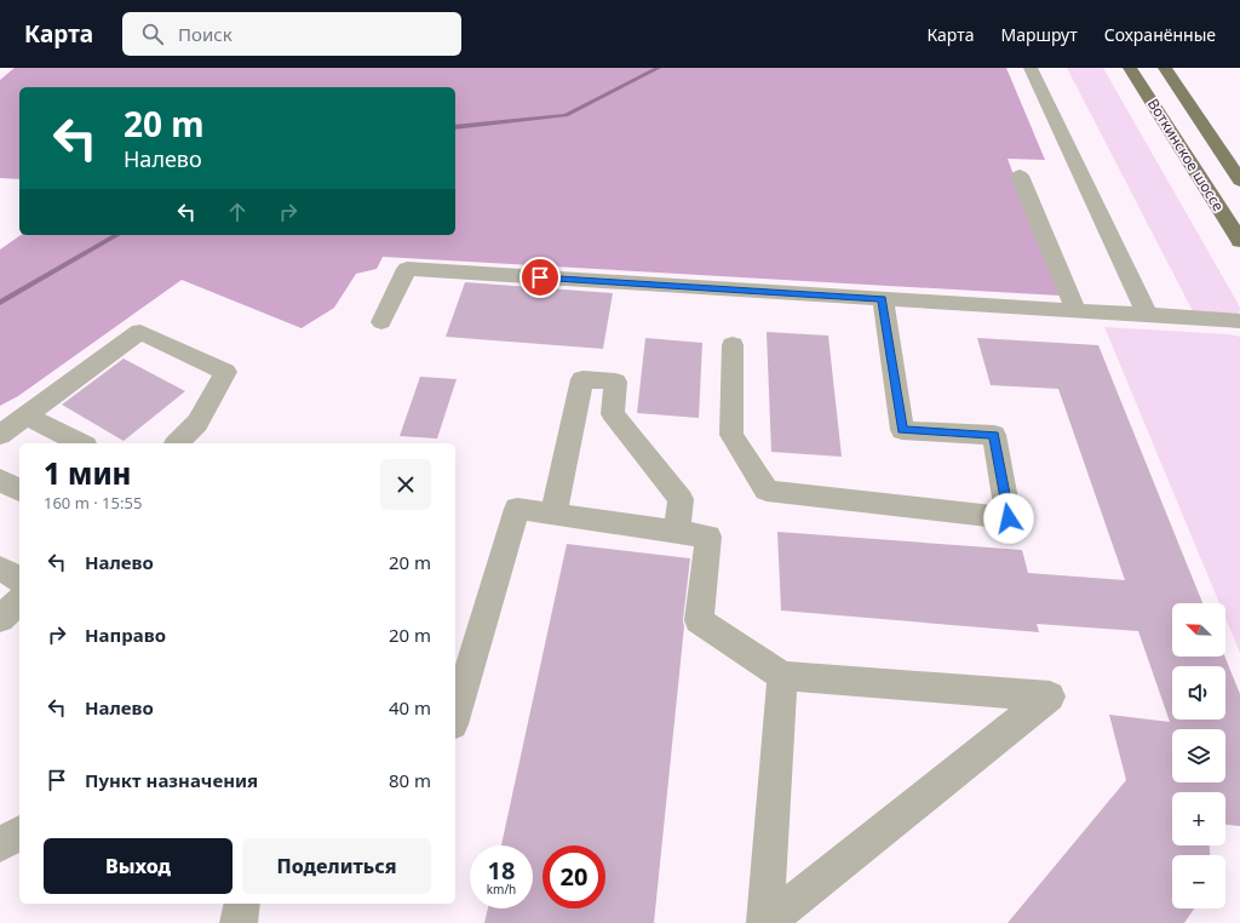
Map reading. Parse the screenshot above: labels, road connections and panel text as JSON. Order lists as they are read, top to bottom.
{
  "streets": {
    "main road": ["Воткинское шоссе"]
  },
  "north": "top left",
  "page": {
    "header": "Карта",
    "search": "Поиск",
    "nav": ["Карта", "Маршрут", "Сохранённые"],
    "turn": ["20 m", "Налево"],
    "heading": ["1 мин", "160 m · 15:55"],
    "list": [
      {
        "name": "Налево",
        "value": "20 m"
      },
      {
        "name": "Направо",
        "value": "20 m"
      },
      {
        "name": "Налево",
        "value": "40 m"
      },
      {
        "name": "Пункт назначения",
        "value": "80 m"
      }
    ],
    "map_buttons": ["+", "−"],
    "buttons": ["Выход", "Поделиться"],
    "speed": "18 km/h",
    "limit": "20"
  }
}
